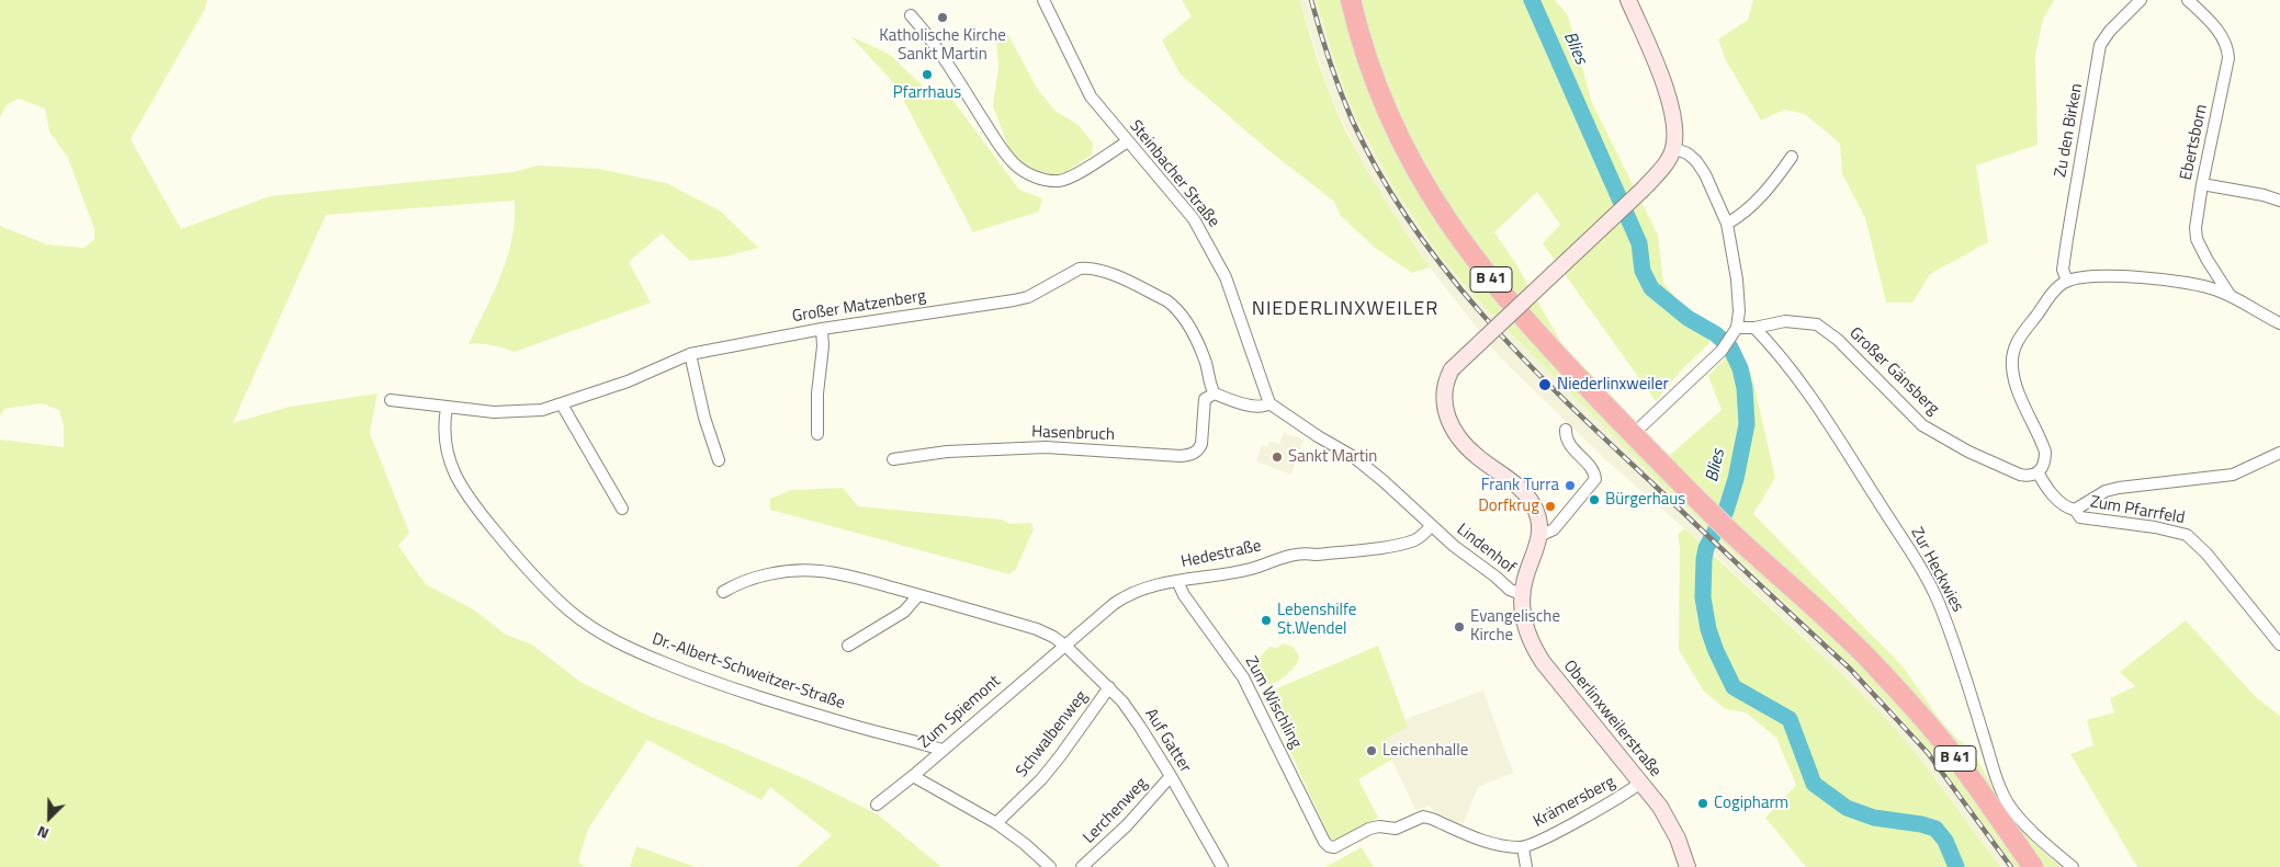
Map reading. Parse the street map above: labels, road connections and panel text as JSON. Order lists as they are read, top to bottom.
{
  "streets": {
    "highway": ["B 41"],
    "main road": ["Oberlinxweilerstraße"],
    "street": [
      "Zu den Birken",
      "Ebertsborn",
      "Steinbacher Straße",
      "Großer Matzenberg",
      "Großer Gänsberg",
      "Hasenbruch",
      "Zum Pfarrfeld",
      "Lindenhof",
      "Hedestraße",
      "Zur Heckwies",
      "Dr.-Albert-Schweitzer-Straße",
      "Zum Wischling",
      "Zum Spiemont",
      "Schwalbenweg",
      "Auf Gatter",
      "Krämersberg",
      "Lerchenweg"
    ]
  },
  "crossings": [
    ["Großer Matzenberg", "Hasenbruch"],
    ["Großer Matzenberg", "Dr.-Albert-Schweitzer-Straße"],
    ["Großer Gänsberg", "Zum Pfarrfeld"],
    ["Großer Gänsberg", "Zur Heckwies"],
    ["Lindenhof", "Hedestraße"],
    ["Lindenhof", "Oberlinxweilerstraße"],
    ["Hedestraße", "Zum Wischling"],
    ["Hedestraße", "Zum Spiemont"],
    ["Hedestraße", "Auf Gatter"],
    ["Dr.-Albert-Schweitzer-Straße", "Zum Spiemont"],
    ["Zum Wischling", "Krämersberg"],
    ["Zum Spiemont", "Auf Gatter"],
    ["Oberlinxweilerstraße", "Krämersberg"],
    ["Schwalbenweg", "Auf Gatter"],
    ["Auf Gatter", "Lerchenweg"]
  ],
  "districts": ["NIEDERLINXWEILER"],
  "water": ["Blies"],
  "places": [
    "Katholische Kirche Sankt Martin",
    "Pfarrhaus",
    "Niederlinxweiler",
    "Sankt Martin",
    "Frank Turra",
    "Bürgerhaus",
    "Dorfkrug",
    "Lebenshilfe St.Wendel",
    "Evangelische Kirche",
    "Leichenhalle",
    "Cogipharm"
  ],
  "north": "bottom left"
}
